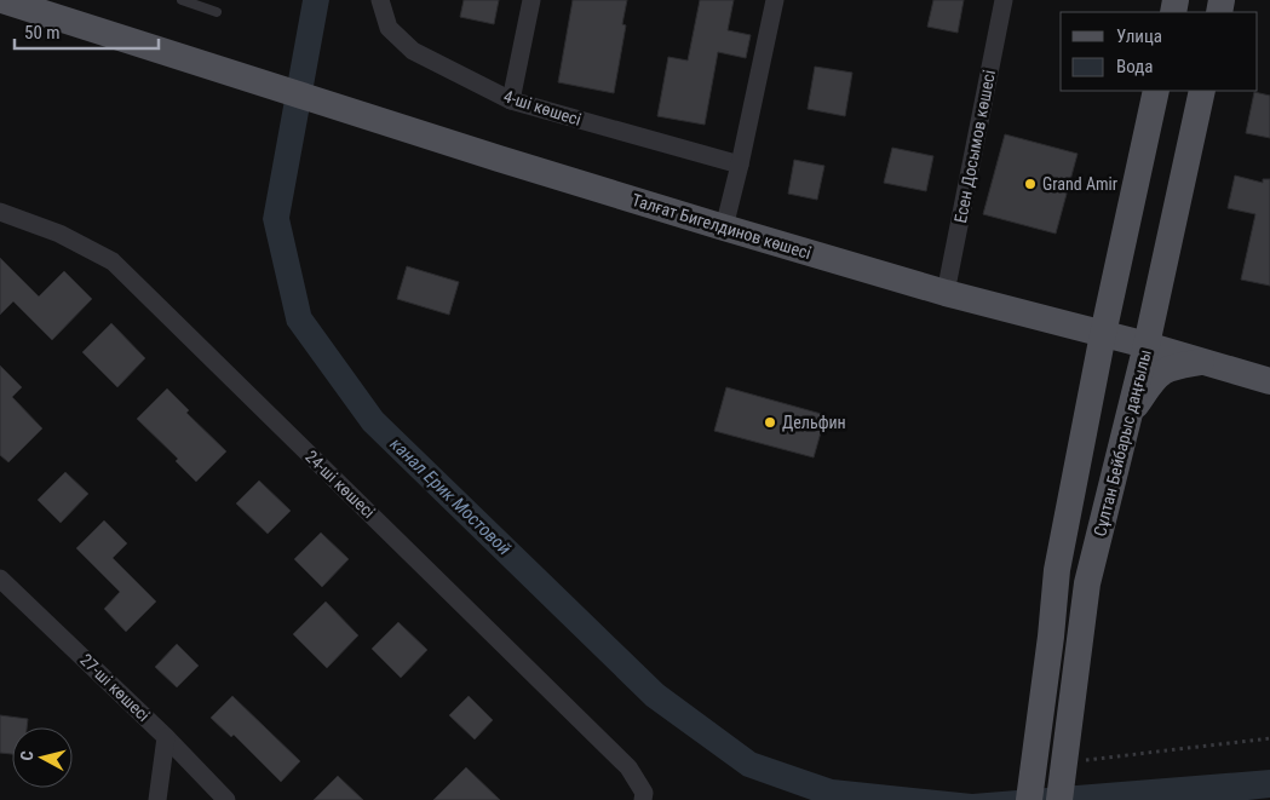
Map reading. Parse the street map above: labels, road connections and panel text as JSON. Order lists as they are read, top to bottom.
{
  "streets": {
    "main road": ["Талғат Бигелдинов көшесі", "Сұлтан Бейбарыс даңғылы"],
    "street": [
      "4-ші көшесі",
      "Есен Досымов көшесі",
      "24-ші көшесі",
      "27-ші көшесі"
    ]
  },
  "crossings": [
    ["Есен Досымов көшесі", "Талғат Бигелдинов көшесі"],
    ["Талғат Бигелдинов көшесі", "Сұлтан Бейбарыс даңғылы"]
  ],
  "water": ["канал Ерик Мостовой"],
  "places": ["Grand Amir", "Дельфин"],
  "legend": ["Улица", "Вода"],
  "scale_bar": "50 m",
  "north": "left"
}
